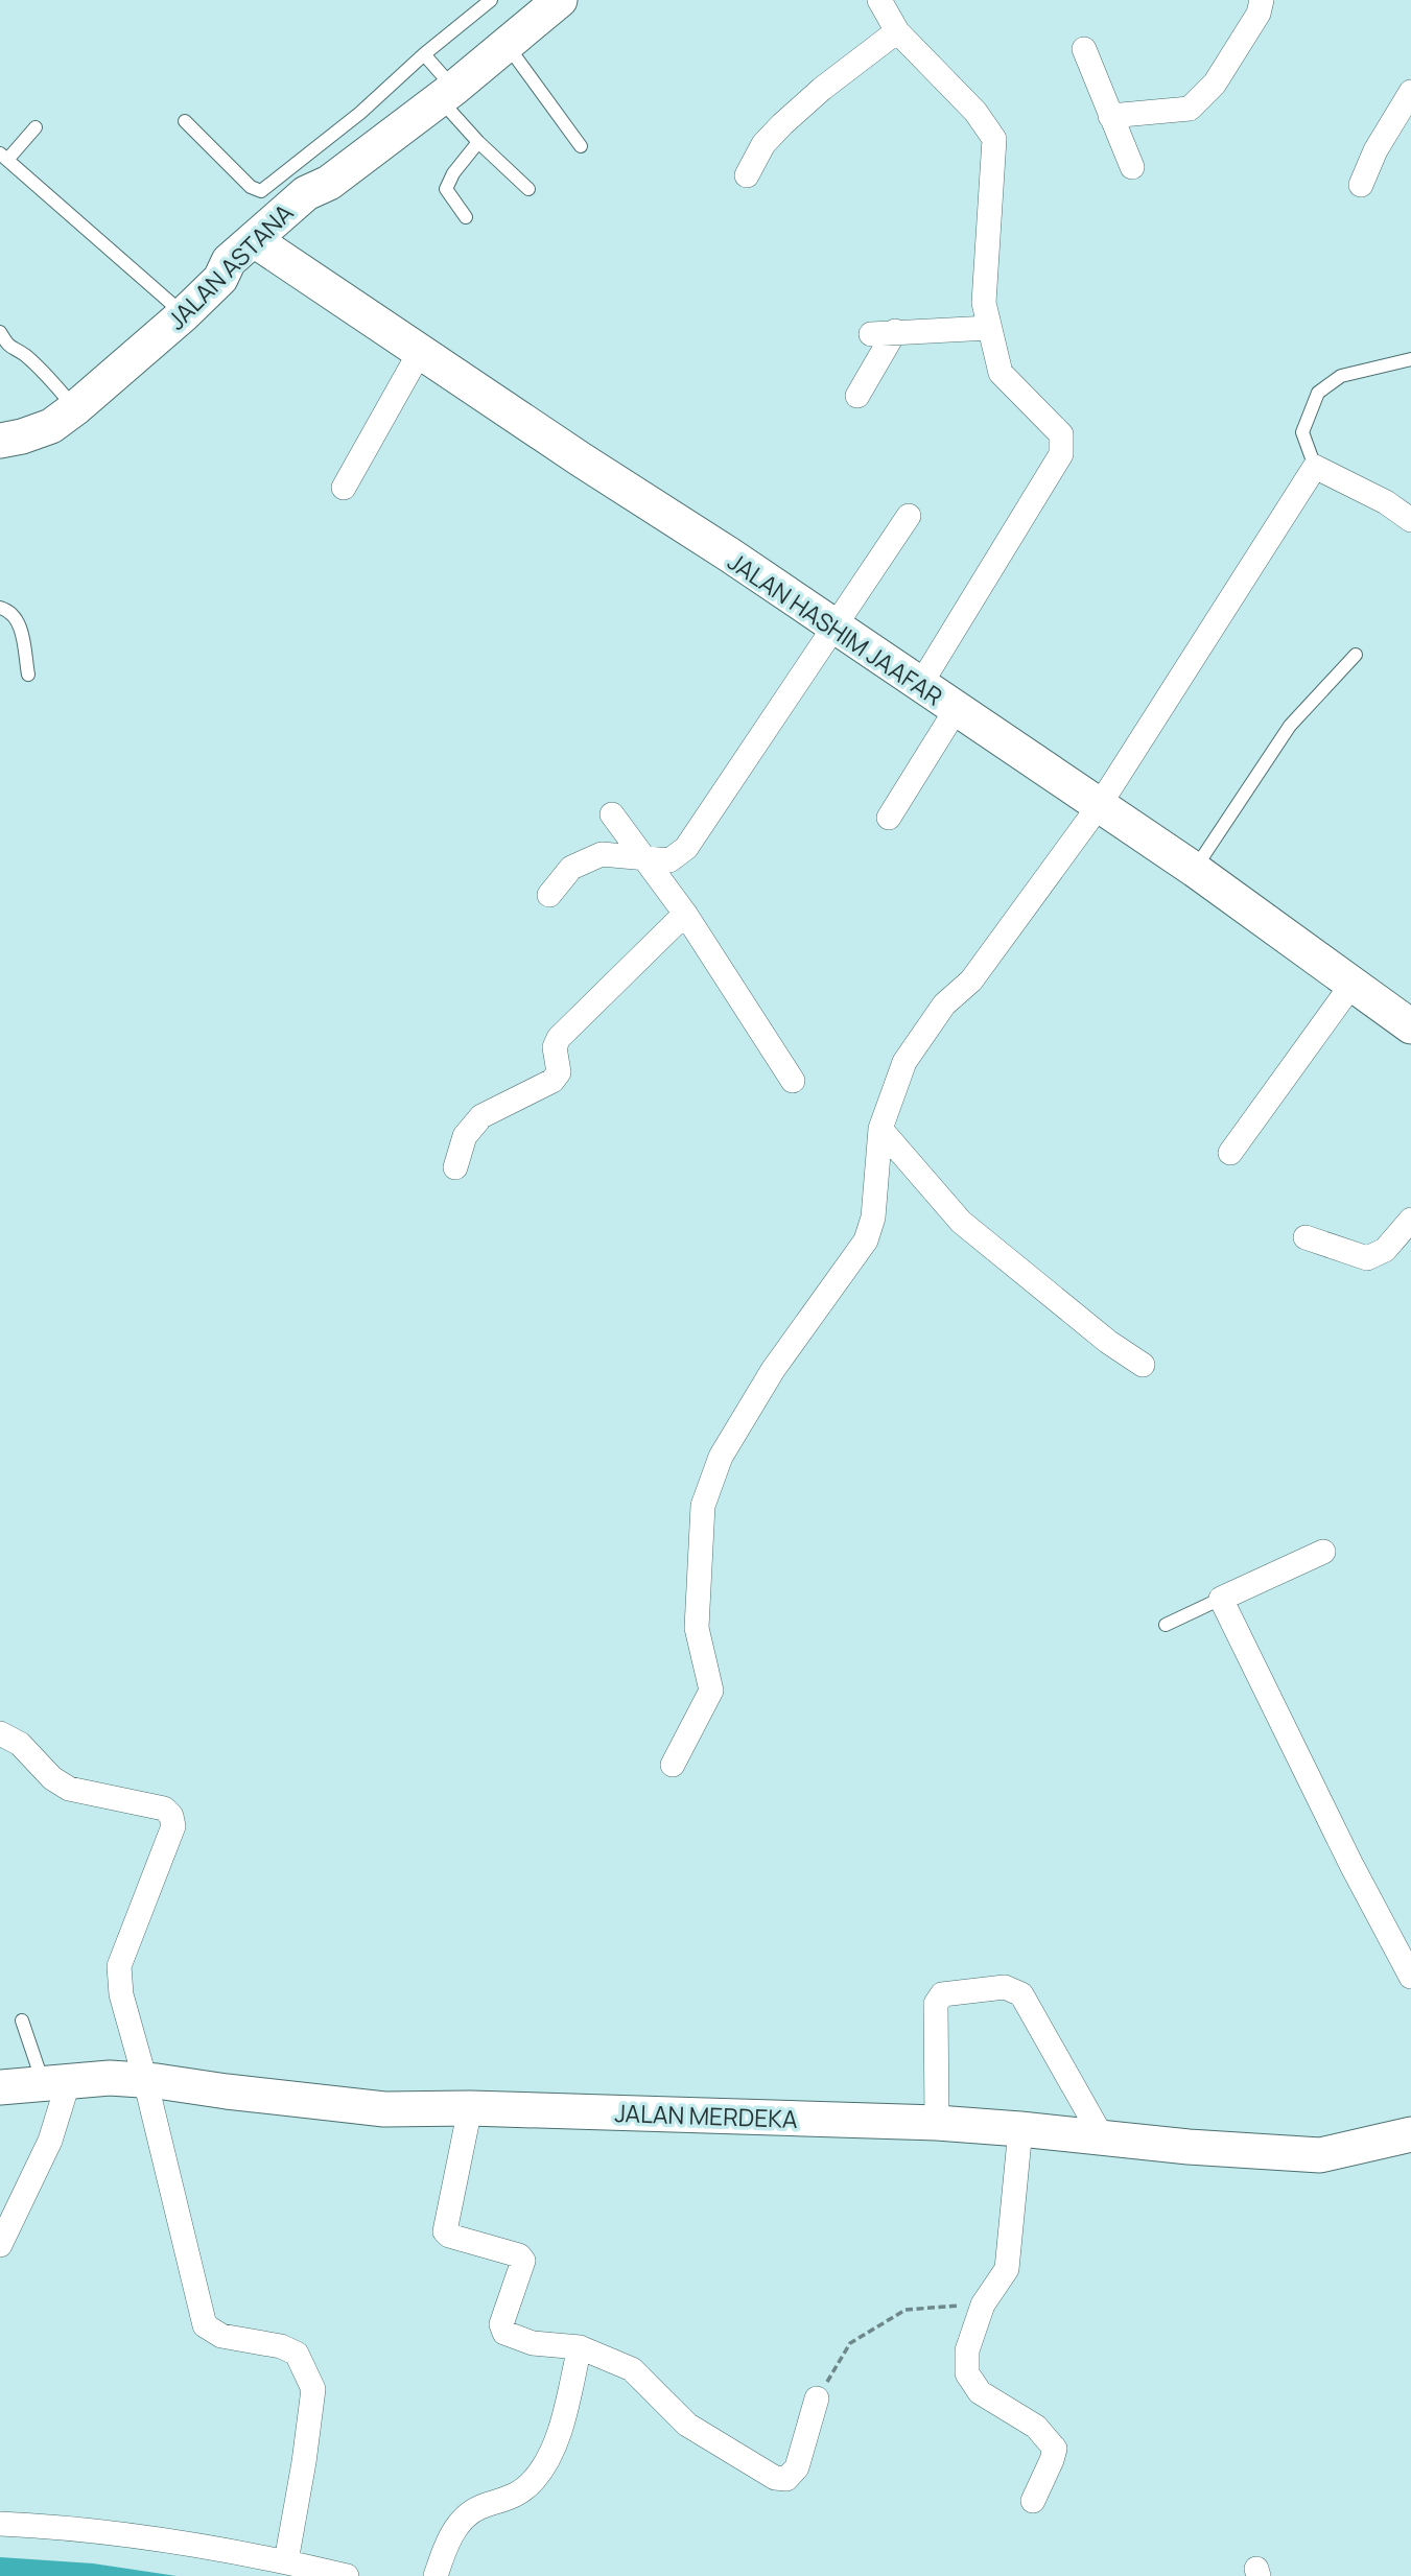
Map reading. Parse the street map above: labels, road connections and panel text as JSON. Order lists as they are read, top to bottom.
{
  "streets": {
    "street": ["JALAN ASTANA", "JALAN HASHIM JAAFAR", "JALAN MERDEKA"]
  },
  "crossings": [
    ["JALAN ASTANA", "JALAN HASHIM JAAFAR"]
  ]
}
